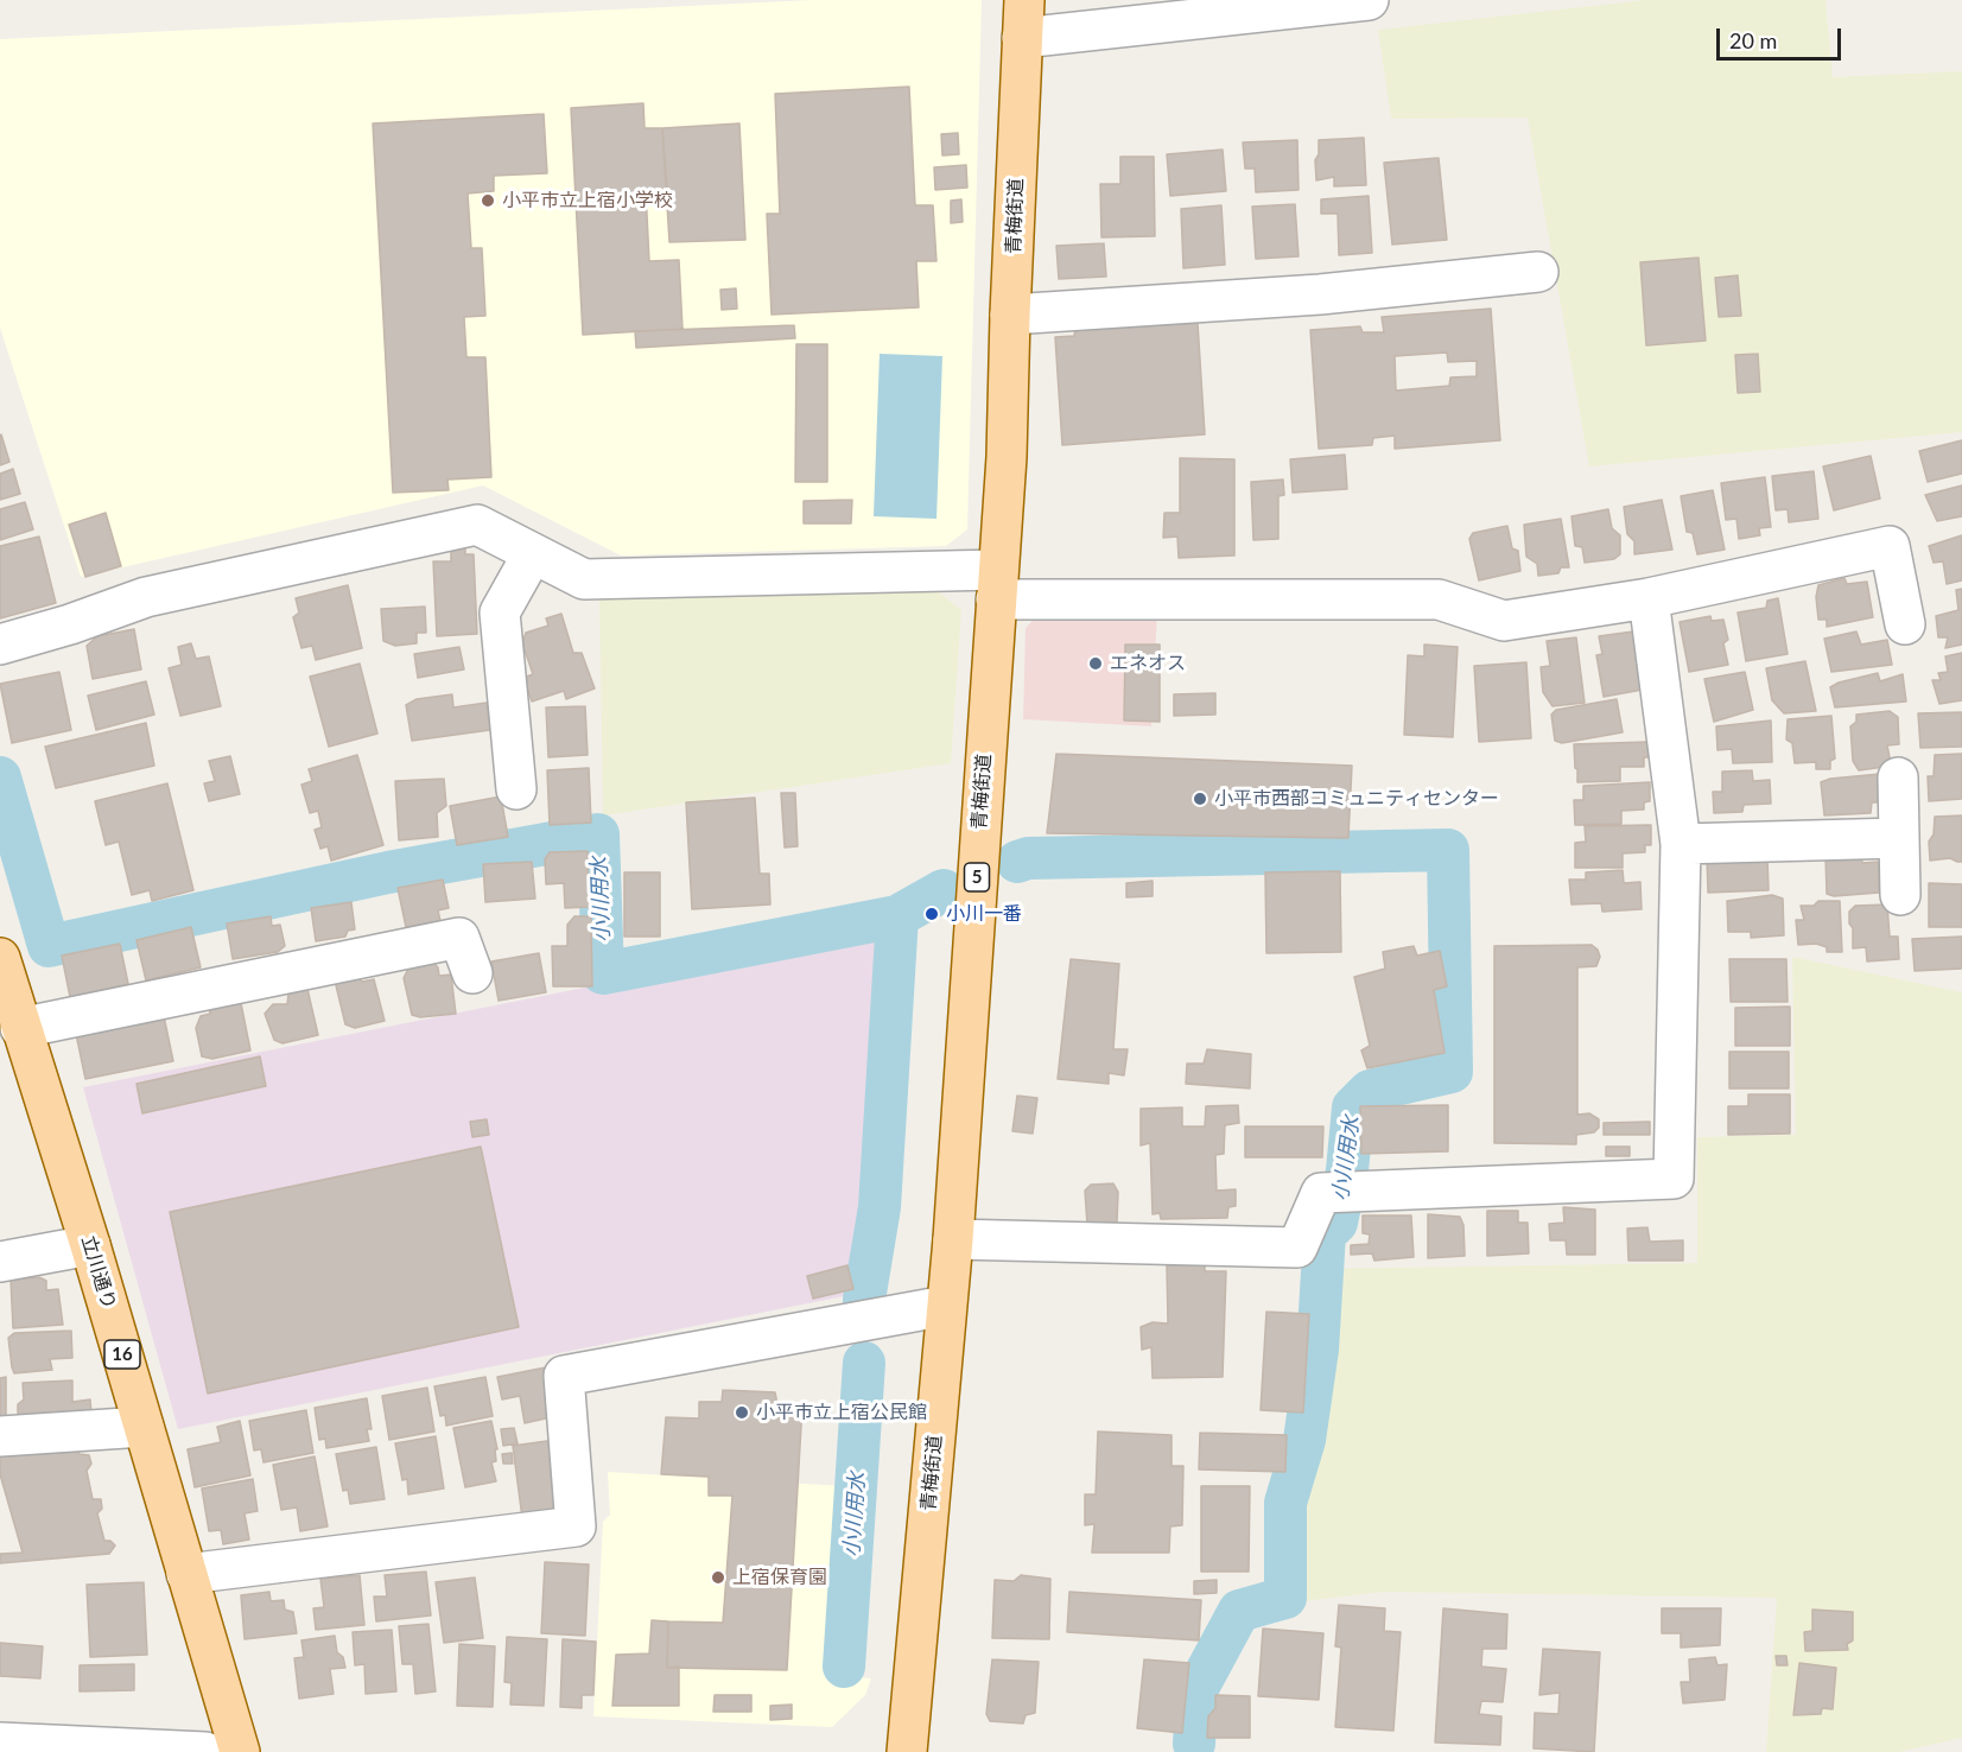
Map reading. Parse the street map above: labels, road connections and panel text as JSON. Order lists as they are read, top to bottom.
{
  "streets": {
    "main road": [
      "青梅街道",
      "5",
      "立川通り",
      "16"
    ]
  },
  "water": ["小川用水"],
  "places": [
    "小平市立上宿小学校",
    "エネオス",
    "小平市西部コミュニティセンター",
    "小川一番",
    "小平市立上宿公民館",
    "上宿保育園"
  ],
  "scale_bar": "20 m"
}
